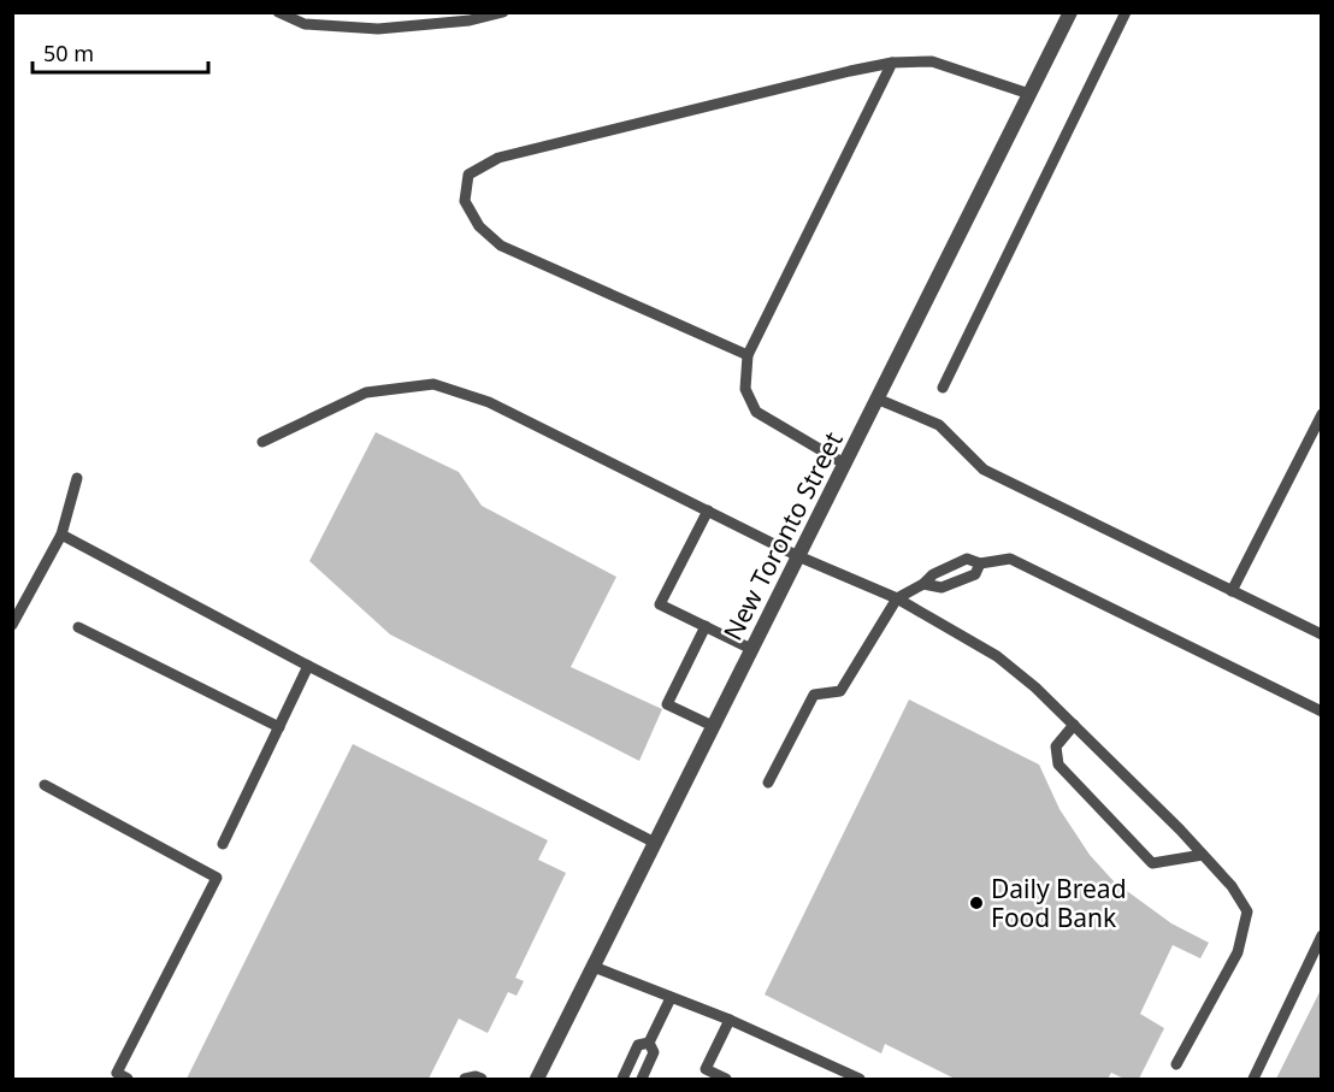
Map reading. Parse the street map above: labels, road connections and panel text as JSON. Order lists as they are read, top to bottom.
{
  "streets": {
    "street": ["New Toronto Street"]
  },
  "places": ["Daily Bread Food Bank"],
  "scale_bar": "50 m"
}
